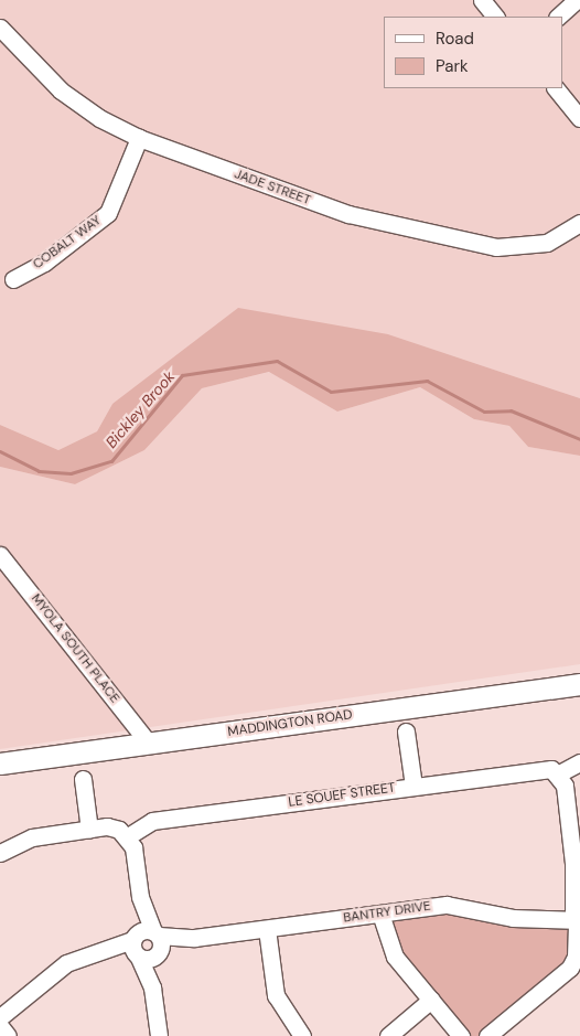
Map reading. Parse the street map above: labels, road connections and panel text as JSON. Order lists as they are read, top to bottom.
{
  "streets": {
    "main road": ["MADDINGTON ROAD"],
    "street": [
      "JADE STREET",
      "COBALT WAY",
      "MYOLA SOUTH PLACE",
      "LE SOUEF STREET",
      "BANTRY DRIVE"
    ]
  },
  "crossings": [
    ["JADE STREET", "COBALT WAY"],
    ["MYOLA SOUTH PLACE", "MADDINGTON ROAD"]
  ],
  "water": ["Bickley Brook"],
  "legend": ["Road", "Park"]
}
